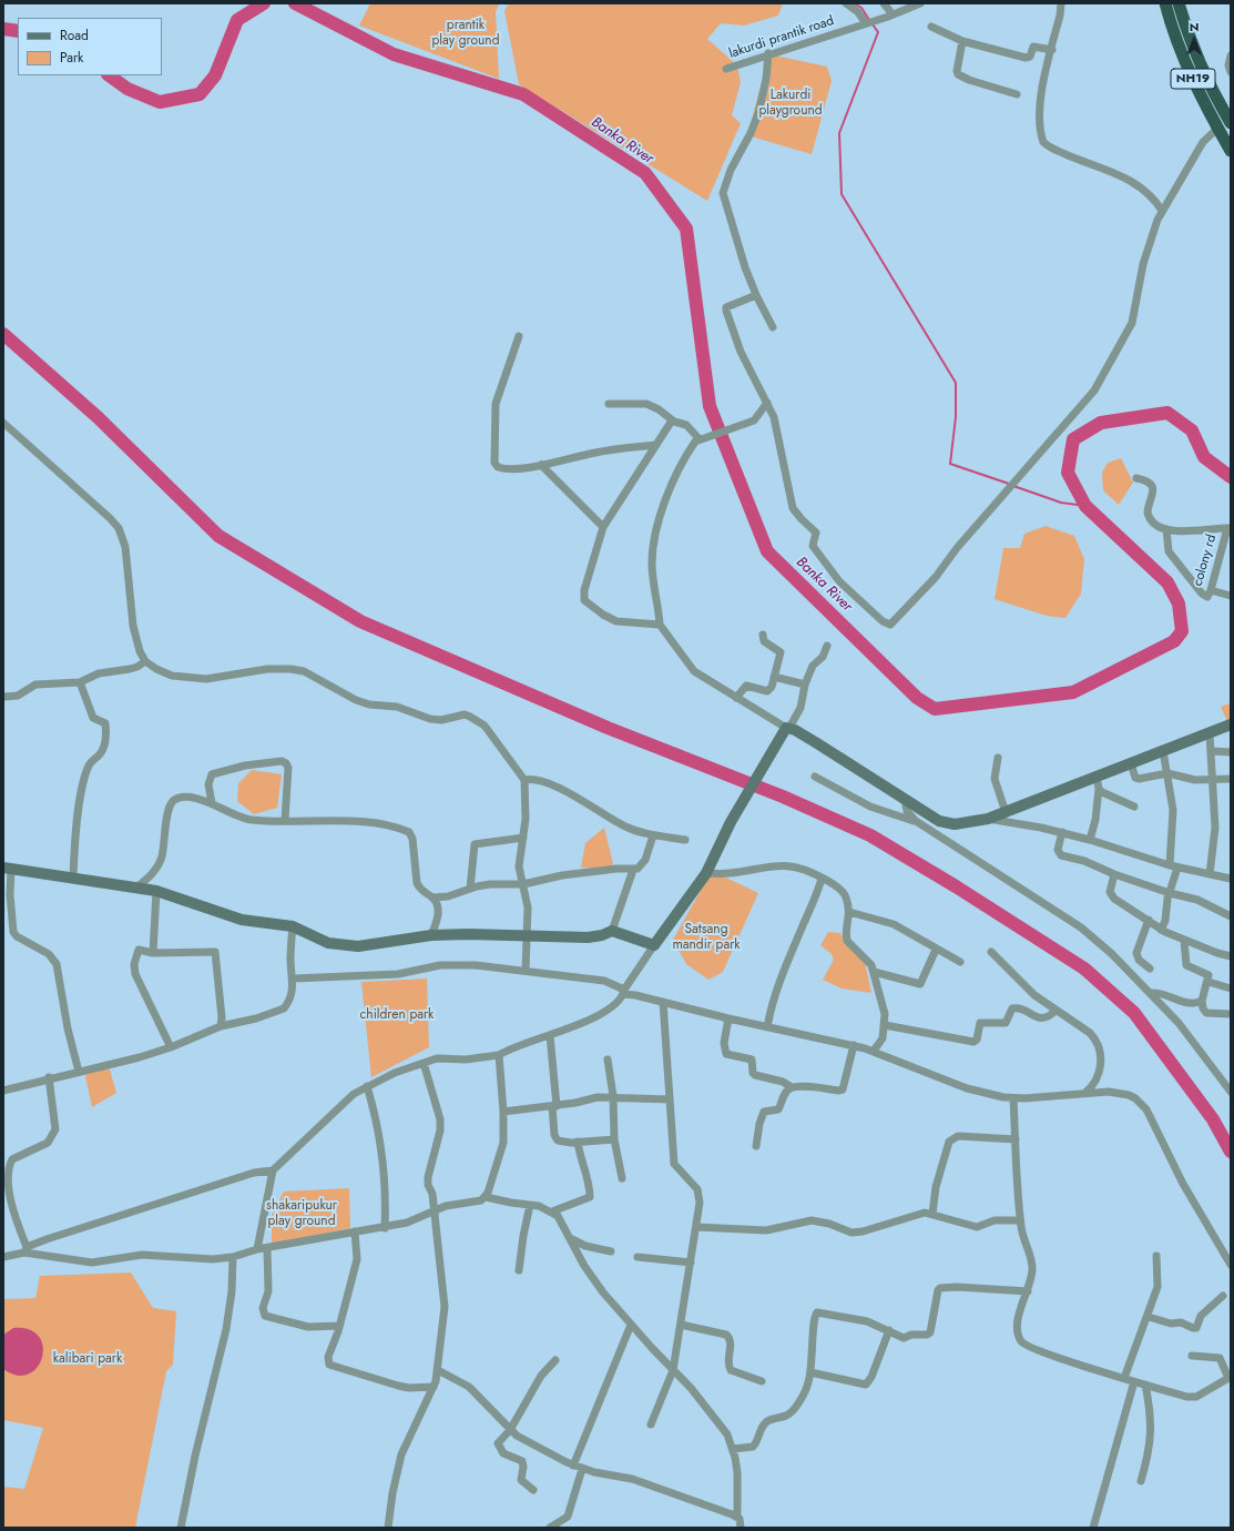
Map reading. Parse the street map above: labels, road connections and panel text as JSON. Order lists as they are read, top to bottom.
{
  "streets": {
    "highway": ["NH19"],
    "street": ["lakurdi prantik road", "colony rd"]
  },
  "water": ["Banka River"],
  "parks": [
    "prantik play ground",
    "Lakurdi playground",
    "Satsang mandir park",
    "children park",
    "shakaripukur play ground",
    "kalibari park"
  ],
  "legend": ["Road", "Park"],
  "north": "top"
}
